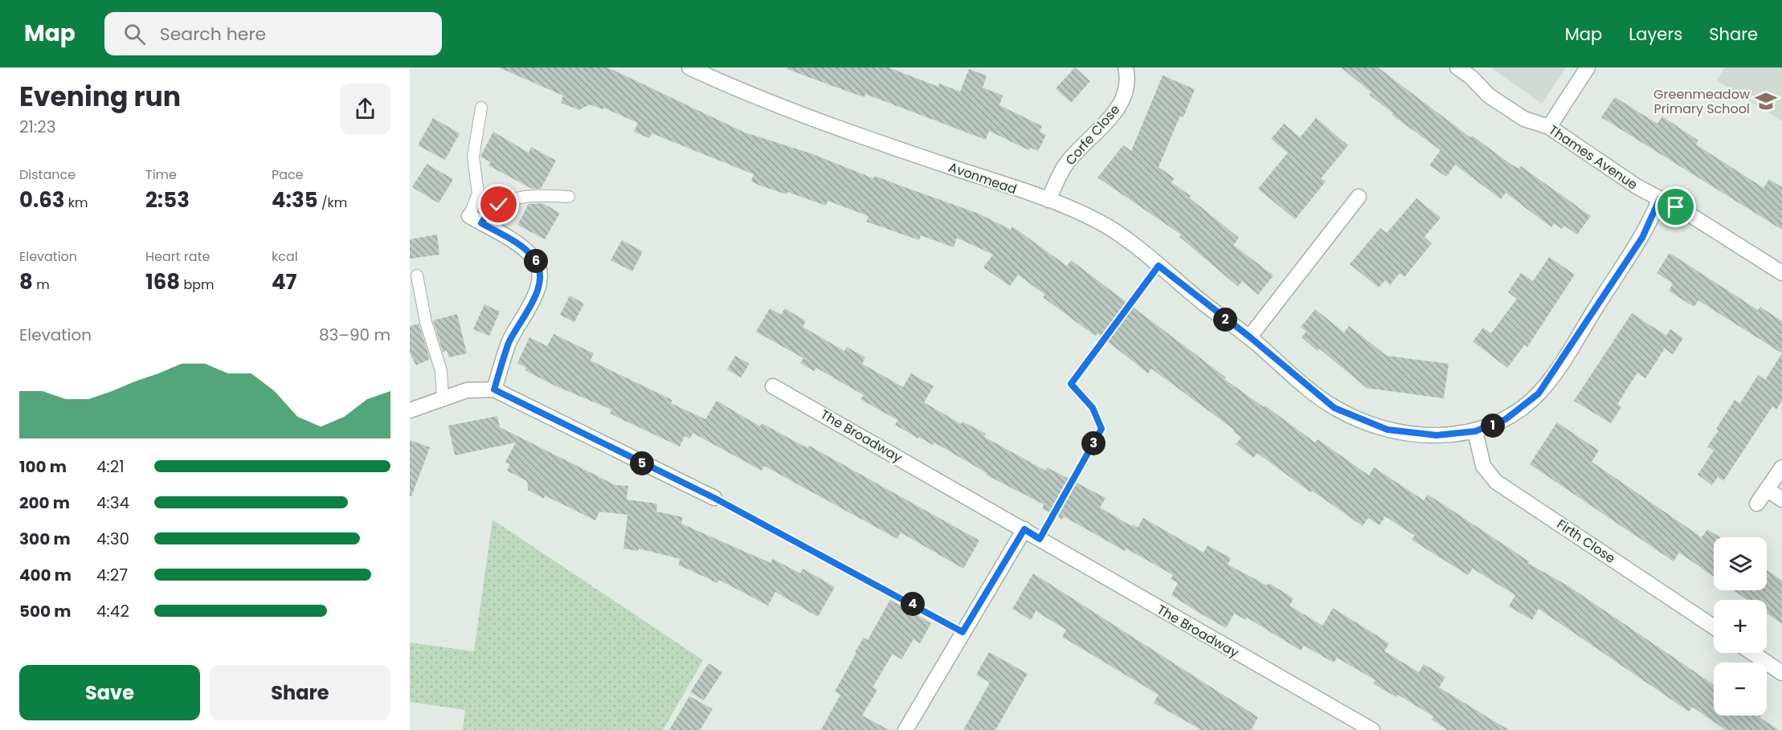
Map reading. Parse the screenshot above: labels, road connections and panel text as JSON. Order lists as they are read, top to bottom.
{
  "streets": {
    "street": [
      "Corfe Close",
      "Thames Avenue",
      "Avonmead",
      "The Broadway",
      "Firth Close"
    ]
  },
  "crossings": [
    ["Corfe Close", "Avonmead"],
    ["Thames Avenue", "Avonmead"],
    ["Avonmead", "Firth Close"]
  ],
  "places": {
    "school or university": ["Greenmeadow Primary School"]
  },
  "page": {
    "header": "Map",
    "search": "Search here",
    "nav": ["Map", "Layers", "Share"],
    "heading": ["Evening run", "21:23"],
    "stats": [
      ["Distance", "0.63 km"],
      ["Time", "2:53"],
      ["Pace", "4:35 /km"],
      ["Elevation", "8 m"],
      ["Heart rate", "168 bpm"],
      ["kcal", "47"]
    ],
    "pins": [
      "6",
      "2",
      "1",
      "3",
      "5",
      "4"
    ],
    "chart": ["Elevation", "83–90 m"],
    "list": [
      {
        "name": "100 m",
        "note": "4:21"
      },
      {
        "name": "200 m",
        "note": "4:34"
      },
      {
        "name": "300 m",
        "note": "4:30"
      },
      {
        "name": "400 m",
        "note": "4:27"
      },
      {
        "name": "500 m",
        "note": "4:42"
      }
    ],
    "map_buttons": ["+", "−"],
    "buttons": ["Save", "Share"]
  }
}
